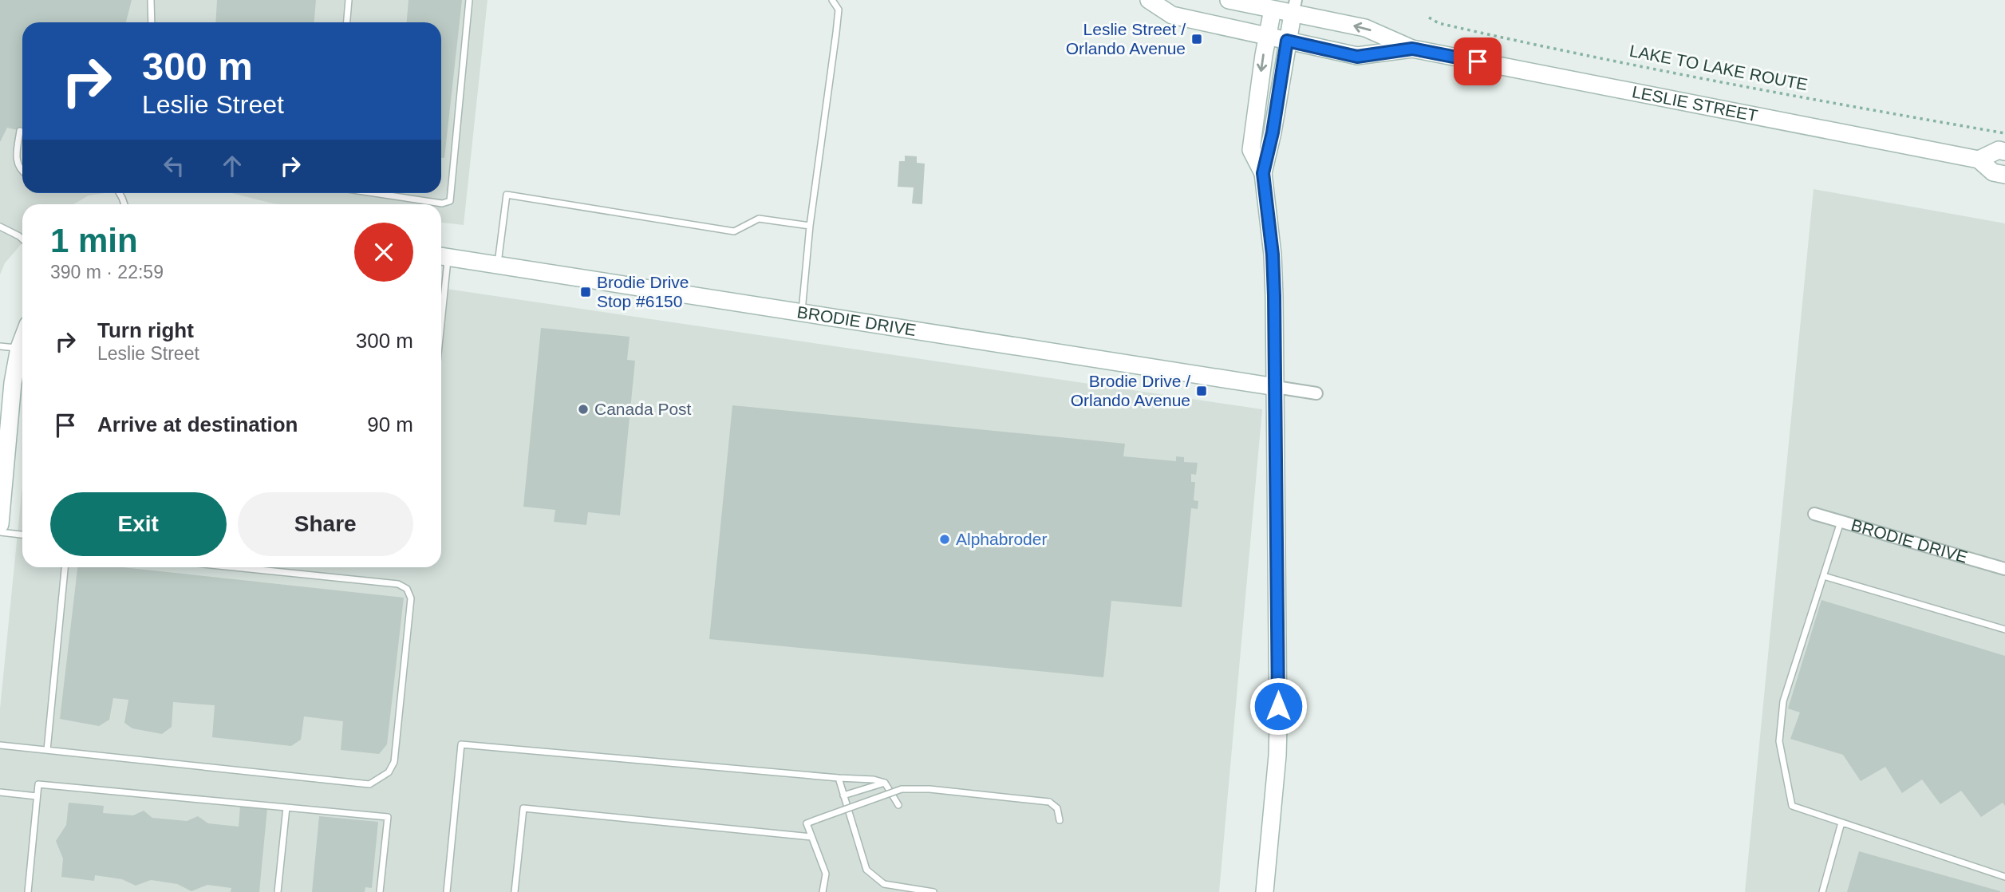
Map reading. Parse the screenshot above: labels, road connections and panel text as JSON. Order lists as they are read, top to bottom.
{
  "streets": {
    "street": ["LESLIE STREET", "BRODIE DRIVE"],
    "path": ["LAKE TO LAKE ROUTE"]
  },
  "places": {
    "transit": ["Leslie Street / Orlando Avenue", "Brodie Drive Stop #6150", "Brodie Drive / Orlando Avenue"],
    "other": ["Canada Post", "Alphabroder"]
  },
  "page": {
    "turn": ["300 m", "Leslie Street"],
    "heading": ["1 min", "390 m · 22:59"],
    "list": [
      {
        "name": "Turn right",
        "note": "Leslie Street",
        "value": "300 m"
      },
      {
        "name": "Arrive at destination",
        "value": "90 m"
      }
    ],
    "buttons": ["Exit", "Share"]
  }
}
